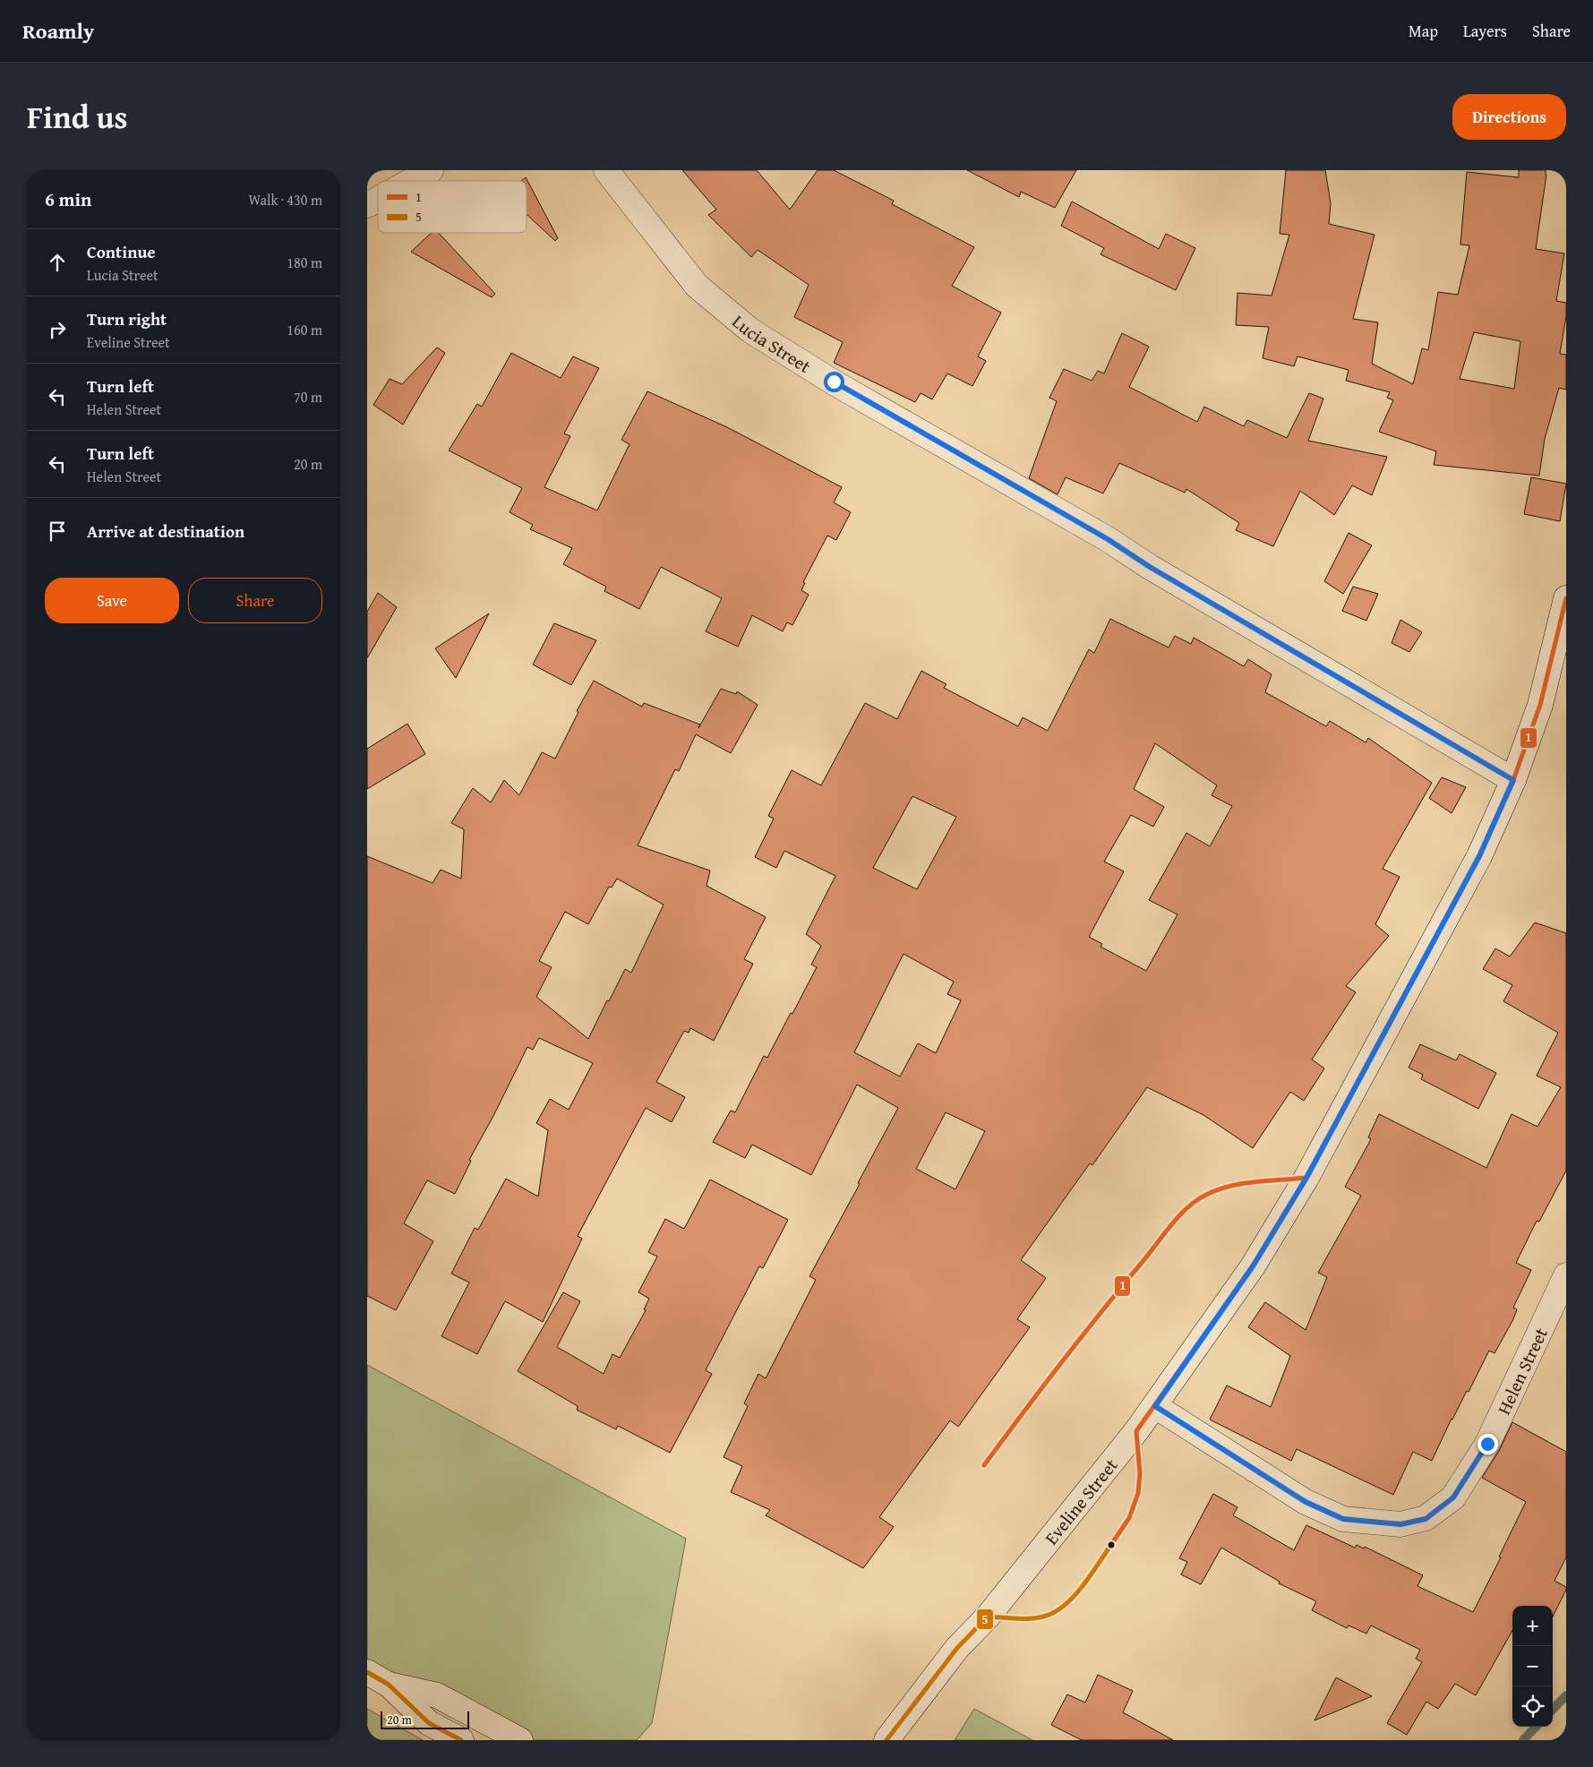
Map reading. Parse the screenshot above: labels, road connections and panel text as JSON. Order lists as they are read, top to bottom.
{
  "streets": {
    "street": ["Lucia Street", "Helen Street", "Eveline Street"]
  },
  "crossings": [
    ["Lucia Street", "Eveline Street"],
    ["Helen Street", "Eveline Street"]
  ],
  "lines": ["transit line 1", "transit line 5"],
  "legend": ["1", "5"],
  "scale_bar": "20 m",
  "page": {
    "header": "Roamly",
    "nav": ["Map", "Layers", "Share"],
    "title": "Find us",
    "buttons": [
      "Directions",
      ["Save", "Share"]
    ],
    "heading": ["6 min", "Walk · 430 m"],
    "list": [
      ["Continue", "Lucia Street", "180 m"],
      ["Turn right", "Eveline Street", "160 m"],
      ["Turn left", "Helen Street", "70 m"],
      ["Turn left", "Helen Street", "20 m"],
      "Arrive at destination"
    ],
    "map_buttons": ["+", "−"],
    "scale": "20 m"
  }
}
